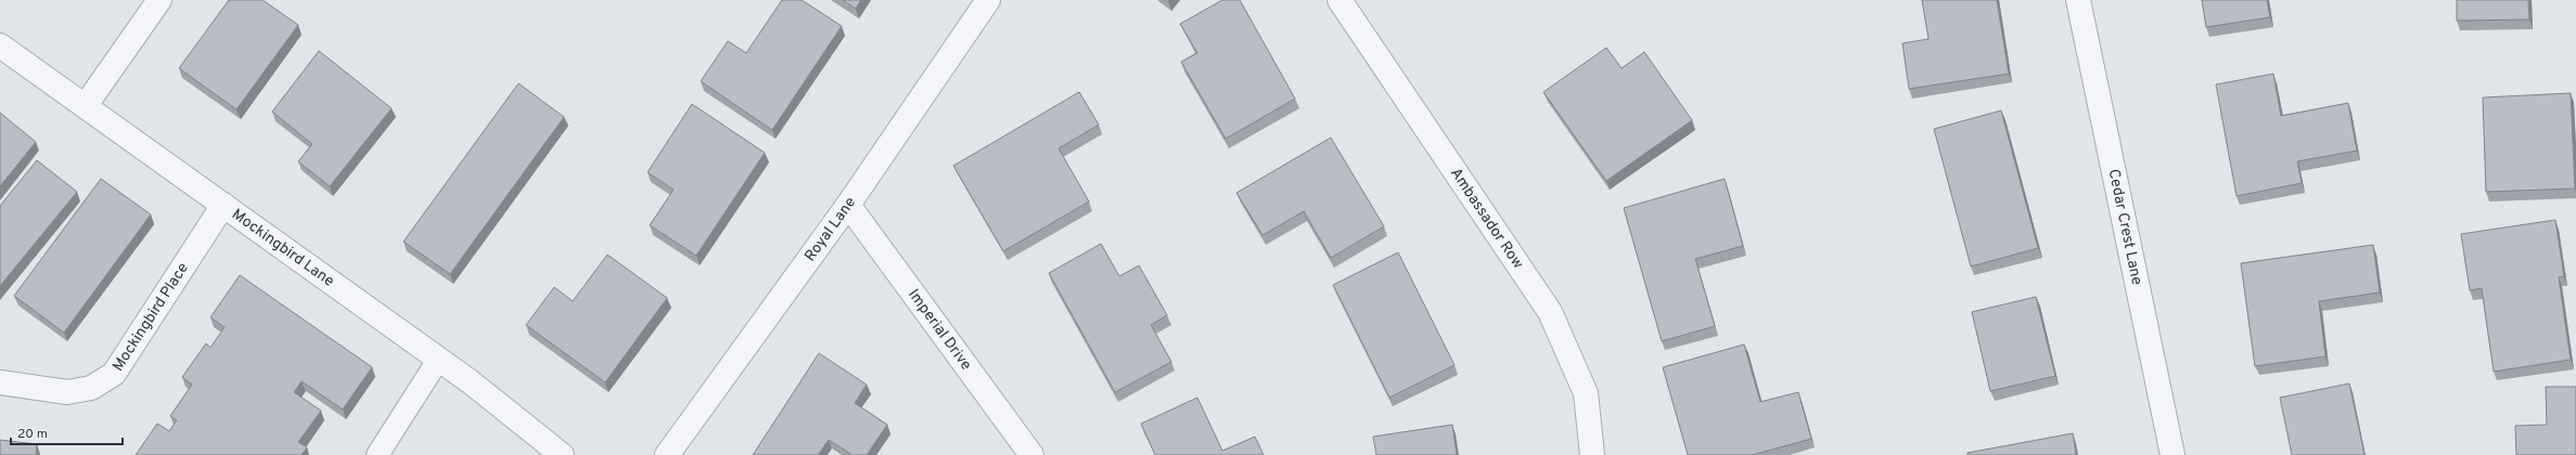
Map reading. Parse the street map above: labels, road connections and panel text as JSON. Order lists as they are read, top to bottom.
{
  "streets": {
    "street": [
      "Ambassador Row",
      "Cedar Crest Lane",
      "Royal Lane",
      "Mockingbird Lane",
      "Mockingbird Place",
      "Imperial Drive"
    ]
  },
  "crossings": [
    ["Royal Lane", "Imperial Drive"],
    ["Mockingbird Lane", "Mockingbird Place"]
  ],
  "scale_bar": "20 m"
}
